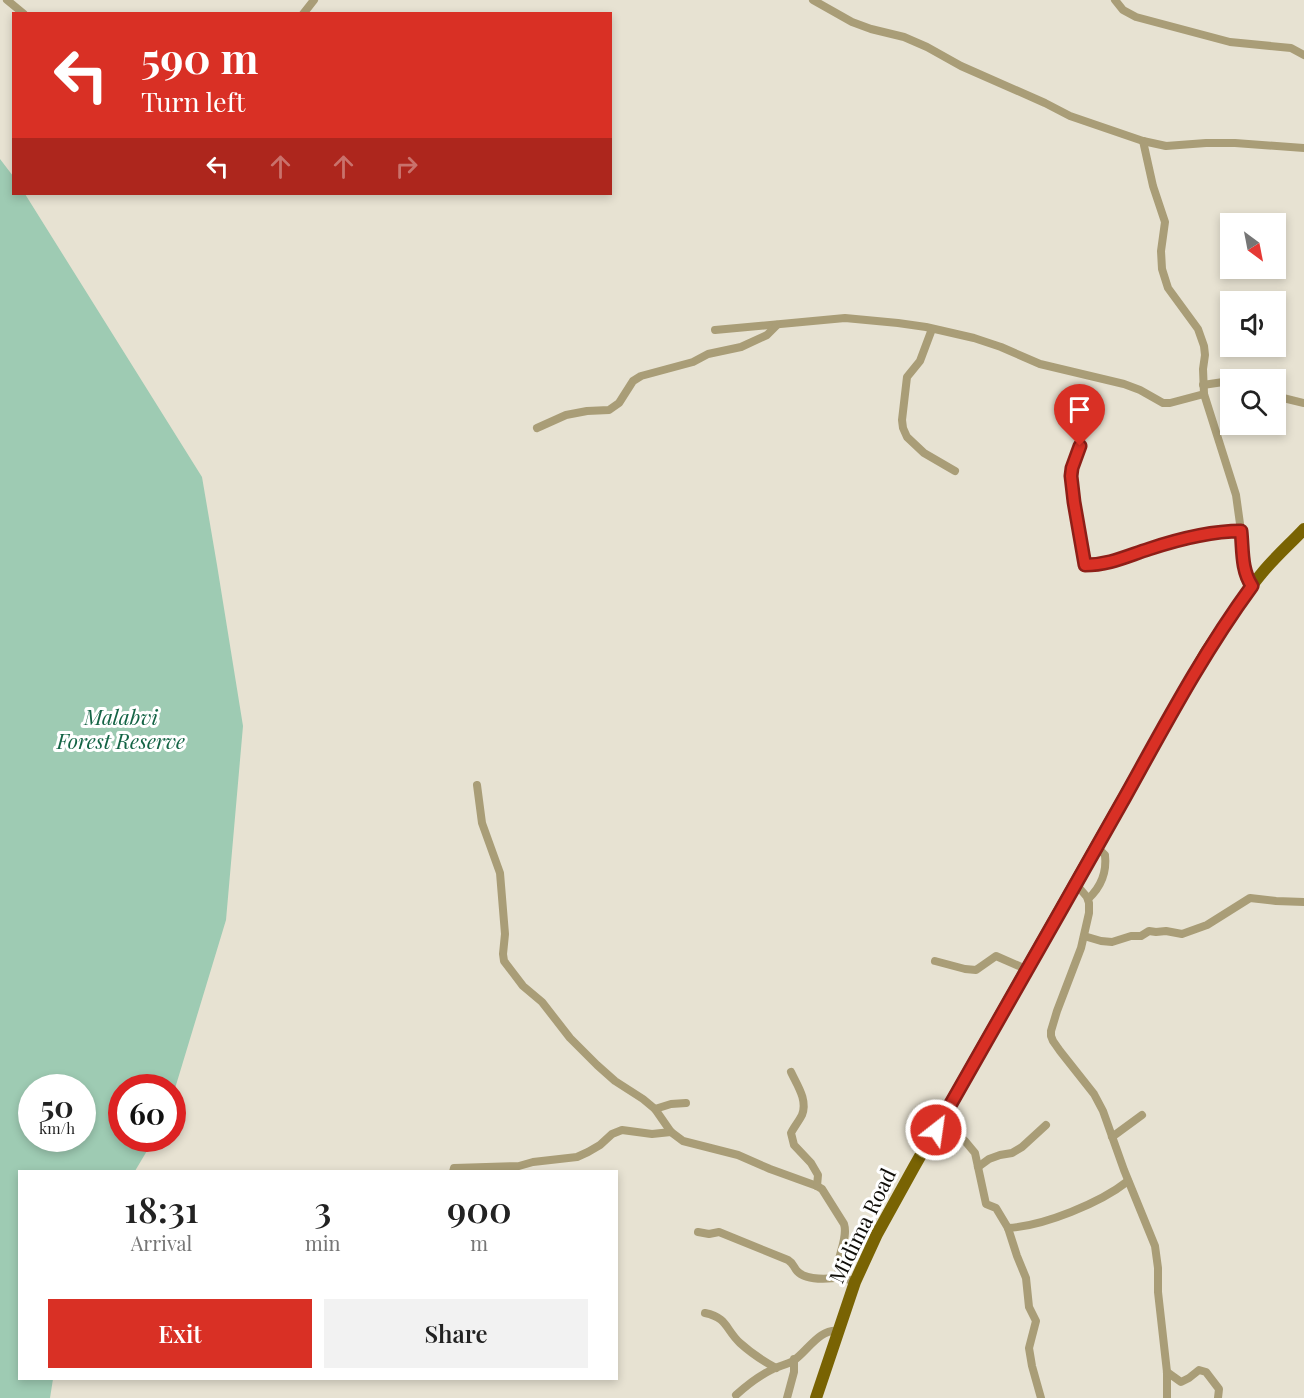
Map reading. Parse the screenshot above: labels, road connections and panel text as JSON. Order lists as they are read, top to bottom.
{
  "streets": {
    "main road": ["Midima Road"]
  },
  "parks": ["Malabvi Forest Reserve"],
  "north": "bottom right",
  "page": {
    "turn": ["590 m", "Turn left"],
    "speed": "50 km/h",
    "limit": "60",
    "eta": [
      "18:31",
      "Arrival",
      "3",
      "min",
      "900",
      "m"
    ],
    "buttons": ["Exit", "Share"]
  }
}
